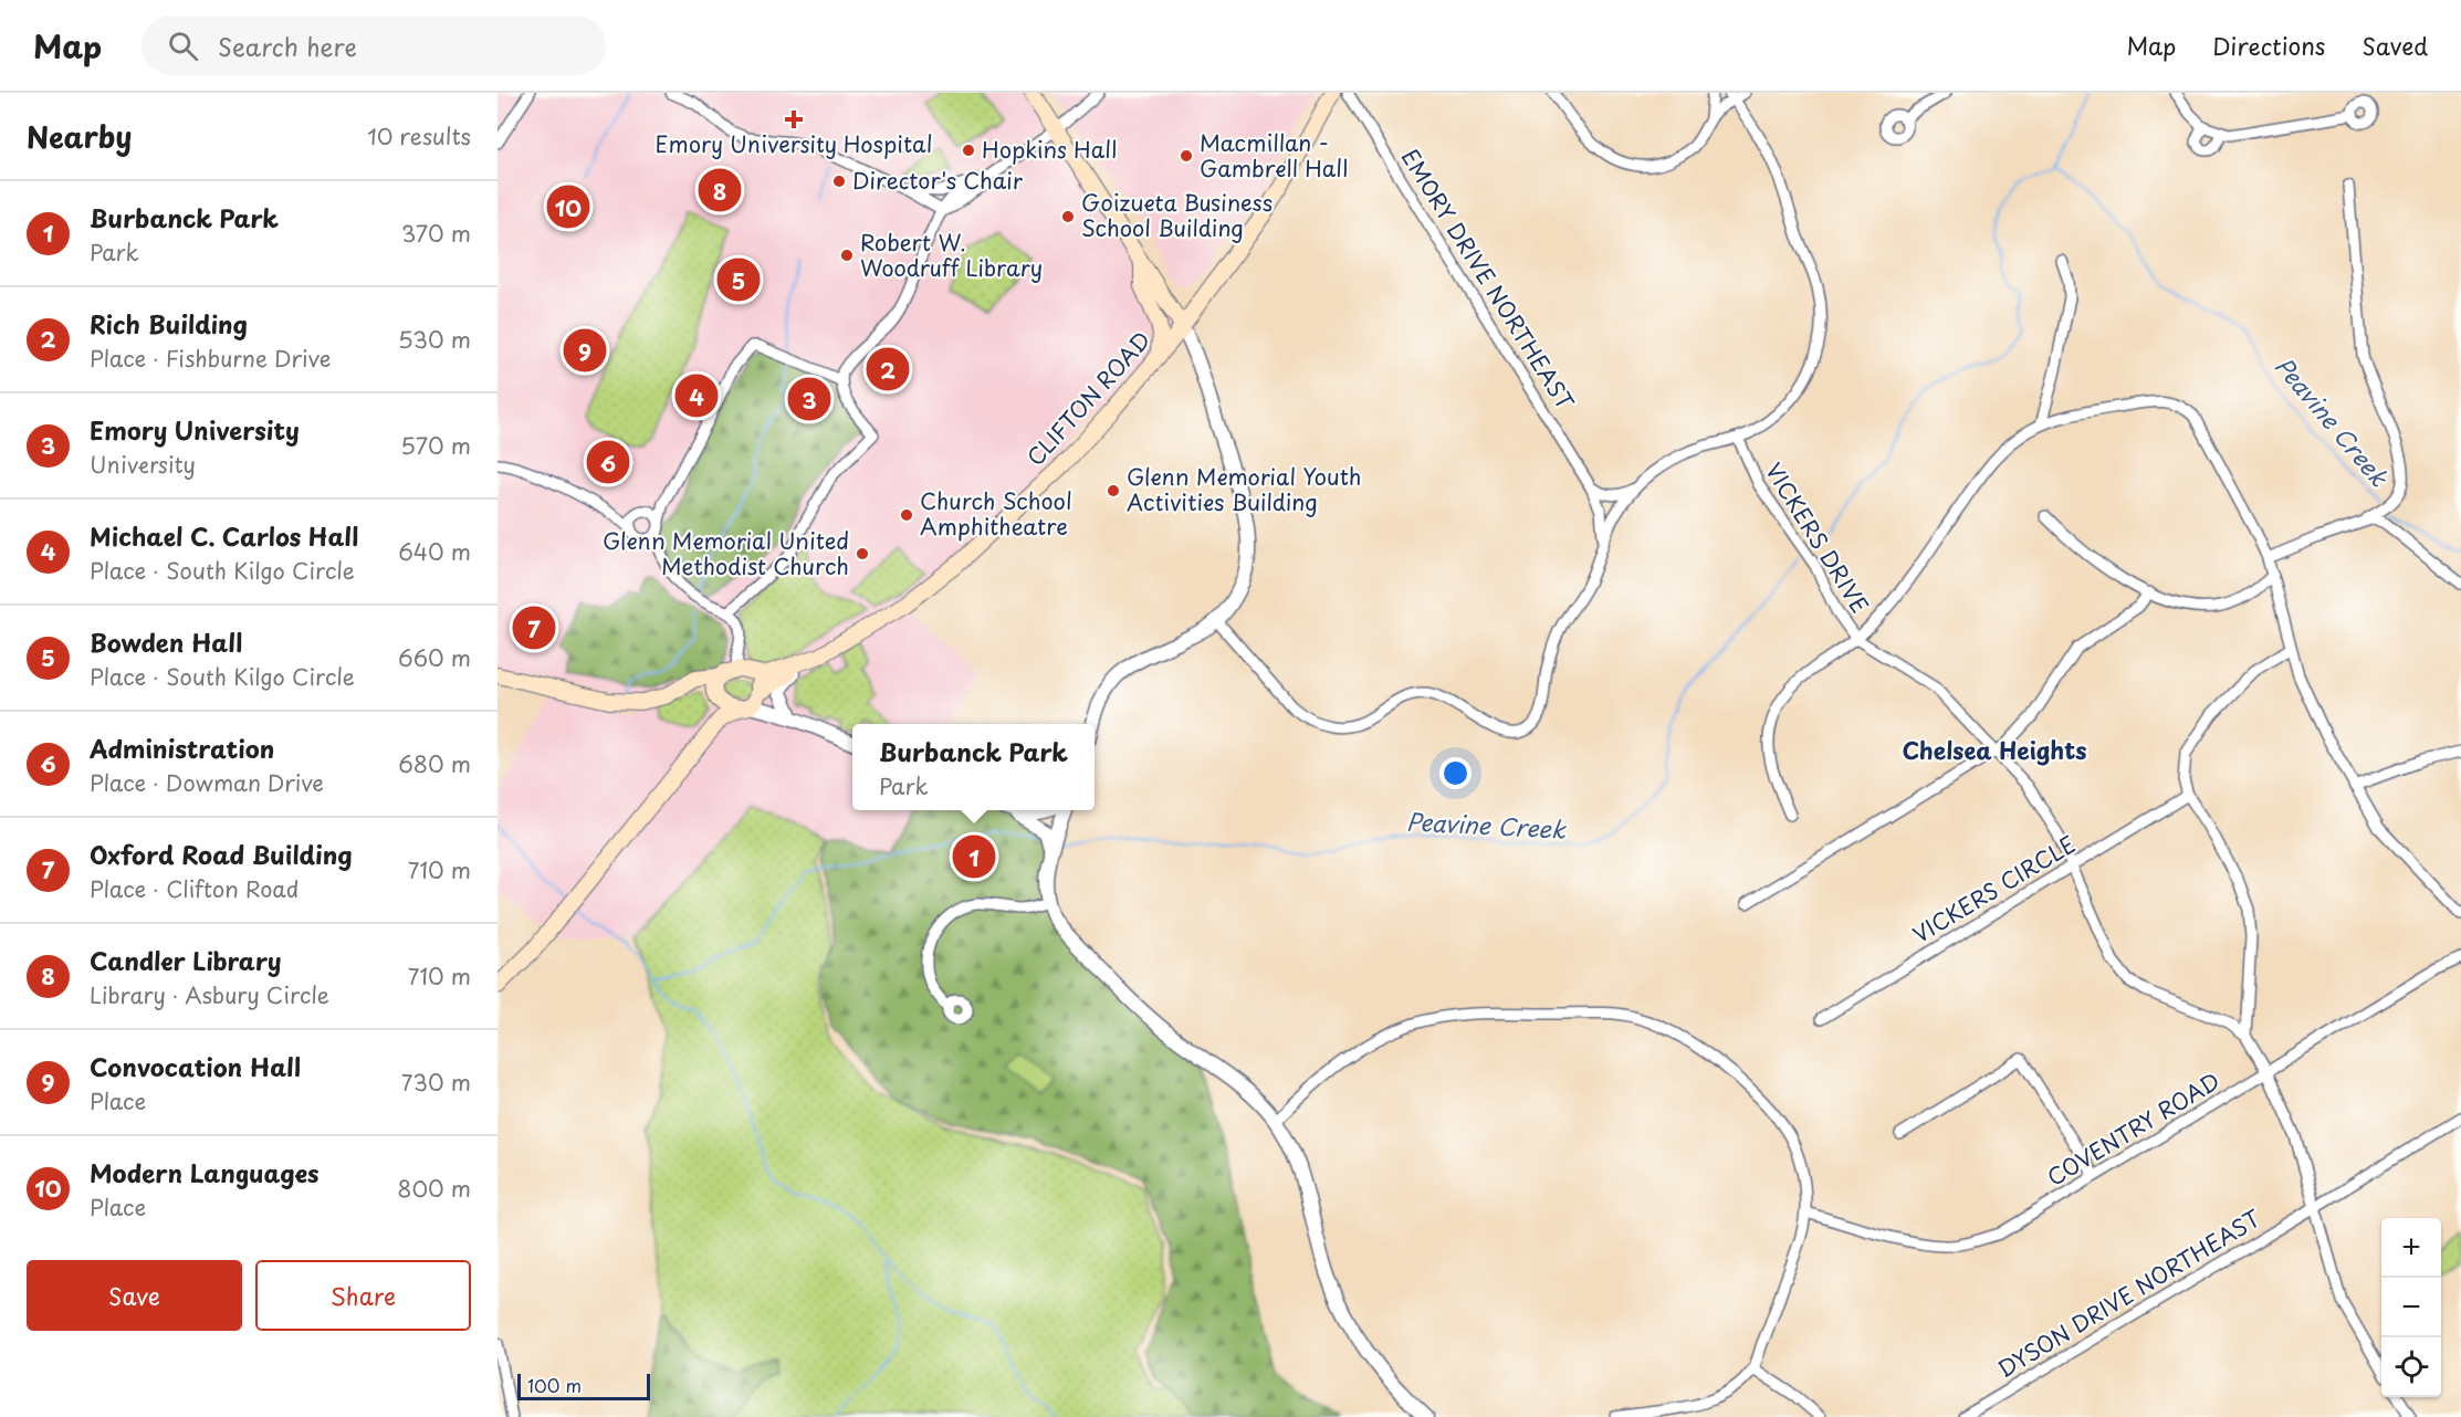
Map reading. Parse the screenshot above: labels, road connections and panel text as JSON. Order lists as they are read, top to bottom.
{
  "streets": {
    "main road": ["CLIFTON ROAD"],
    "street": [
      "EMORY DRIVE NORTHEAST",
      "VICKERS DRIVE",
      "VICKERS CIRCLE",
      "COVENTRY ROAD",
      "DYSON DRIVE NORTHEAST"
    ]
  },
  "crossings": [
    ["VICKERS DRIVE", "VICKERS CIRCLE"]
  ],
  "districts": ["Chelsea Heights"],
  "water": ["Peavine Creek"],
  "places": {
    "health": ["Emory University Hospital"],
    "other": [
      "Hopkins Hall",
      "Macmillan - Gambrell Hall",
      "Director's Chair",
      "Goizueta Business School Building",
      "Robert W. Woodruff Library",
      "Glenn Memorial Youth Activities Building",
      "Church School Amphitheatre",
      "Glenn Memorial United Methodist Church"
    ]
  },
  "scale_bar": "100 m",
  "page": {
    "header": "Map",
    "search": "Search here",
    "nav": ["Map", "Directions", "Saved"],
    "heading": ["Nearby", "10 results"],
    "pins": [
      "8",
      "10",
      "5",
      "9",
      "2",
      "4",
      "3",
      "6",
      "7",
      "1"
    ],
    "list": [
      {
        "mark": "1",
        "name": "Burbanck Park",
        "note": "Park",
        "value": "370 m"
      },
      {
        "mark": "2",
        "name": "Rich Building",
        "note": "Place · Fishburne Drive",
        "value": "530 m"
      },
      {
        "mark": "3",
        "name": "Emory University",
        "note": "University",
        "value": "570 m"
      },
      {
        "mark": "4",
        "name": "Michael C. Carlos Hall",
        "note": "Place · South Kilgo Circle",
        "value": "640 m"
      },
      {
        "mark": "5",
        "name": "Bowden Hall",
        "note": "Place · South Kilgo Circle",
        "value": "660 m"
      },
      {
        "mark": "6",
        "name": "Administration",
        "note": "Place · Dowman Drive",
        "value": "680 m"
      },
      {
        "mark": "7",
        "name": "Oxford Road Building",
        "note": "Place · Clifton Road",
        "value": "710 m"
      },
      {
        "mark": "8",
        "name": "Candler Library",
        "note": "Library · Asbury Circle",
        "value": "710 m"
      },
      {
        "mark": "9",
        "name": "Convocation Hall",
        "note": "Place",
        "value": "730 m"
      },
      {
        "mark": "10",
        "name": "Modern Languages",
        "note": "Place",
        "value": "800 m"
      }
    ],
    "popup": ["Burbanck Park", "Park"],
    "map_buttons": ["+", "−"],
    "buttons": ["Save", "Share"],
    "scale": "100 m"
  }
}
